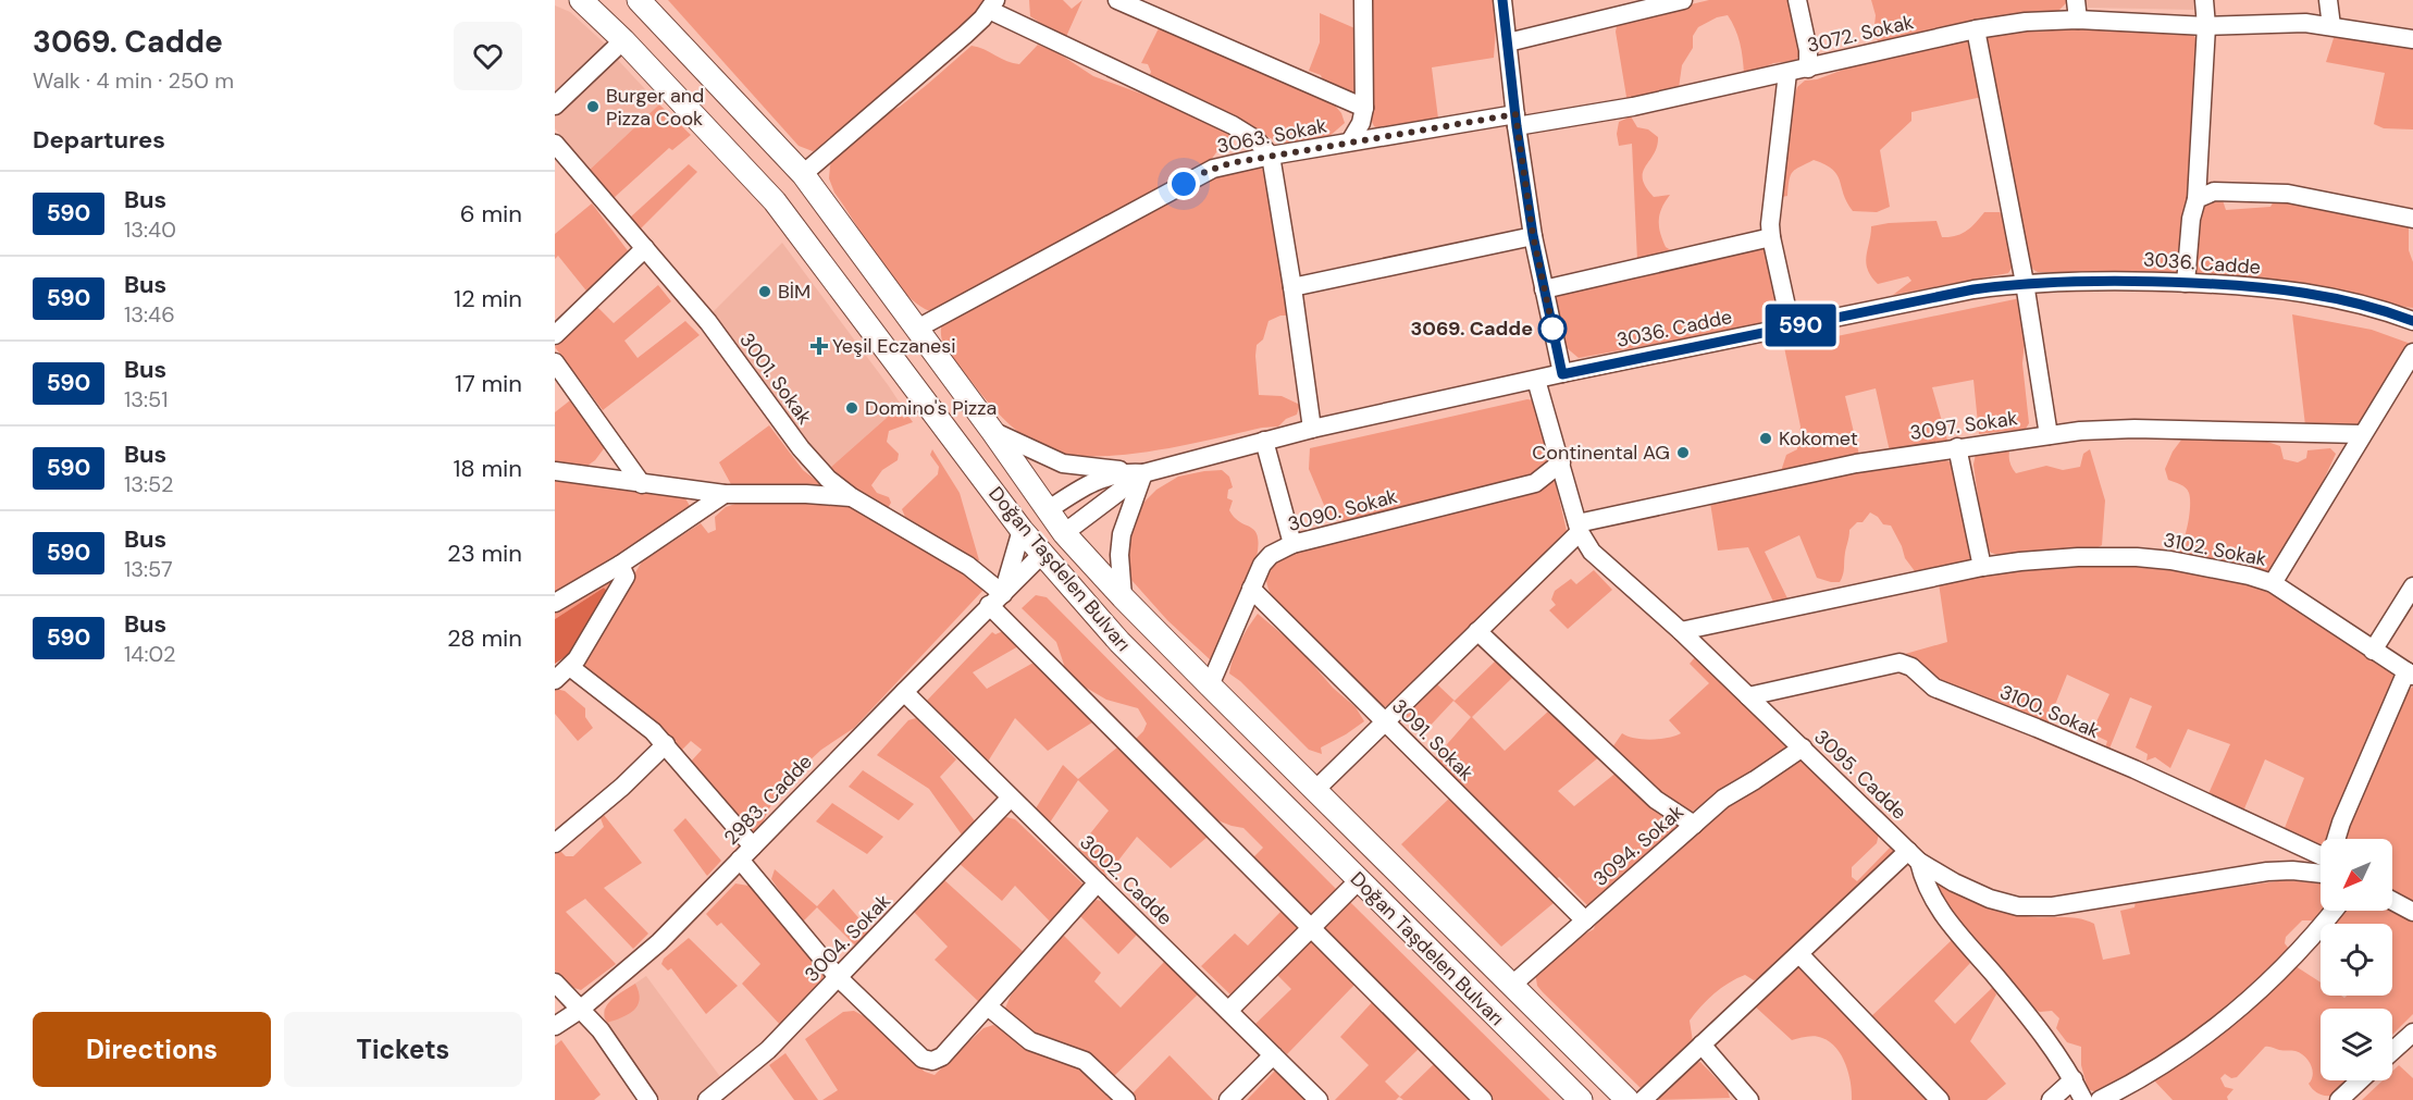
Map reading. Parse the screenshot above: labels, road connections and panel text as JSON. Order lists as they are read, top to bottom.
{
  "streets": {
    "main road": ["Doğan Taşdelen Bulvarı"],
    "street": [
      "3072. Sokak",
      "3063. Sokak",
      "3036. Cadde",
      "3001. Sokak",
      "3097. Sokak",
      "3090. Sokak",
      "3102. Sokak",
      "3100. Sokak",
      "3091. Sokak",
      "3095. Cadde",
      "2983. Cadde",
      "3094. Sokak",
      "3002. Cadde",
      "3004. Sokak"
    ]
  },
  "crossings": [
    ["3072. Sokak", "3063. Sokak"],
    ["3063. Sokak", "Doğan Taşdelen Bulvarı"],
    ["3036. Cadde", "Doğan Taşdelen Bulvarı"],
    ["3036. Cadde", "3095. Cadde"],
    ["3001. Sokak", "2983. Cadde"],
    ["3097. Sokak", "3095. Cadde"],
    ["3090. Sokak", "Doğan Taşdelen Bulvarı"],
    ["3090. Sokak", "3091. Sokak"],
    ["3090. Sokak", "3095. Cadde"],
    ["3102. Sokak", "3095. Cadde"],
    ["Doğan Taşdelen Bulvarı", "2983. Cadde"],
    ["Doğan Taşdelen Bulvarı", "3094. Sokak"],
    ["3100. Sokak", "3095. Cadde"],
    ["3091. Sokak", "3094. Sokak"],
    ["3095. Cadde", "3094. Sokak"],
    ["2983. Cadde", "3002. Cadde"],
    ["3002. Cadde", "3004. Sokak"]
  ],
  "places": {
    "other": [
      "Burger and Pizza Cook",
      "BİM",
      "3069. Cadde",
      "Domino's Pizza",
      "Kokomet",
      "Continental AG"
    ],
    "health": ["Yeşil Eczanesi"]
  },
  "lines": ["bus line 590"],
  "north": "bottom left",
  "page": {
    "heading": [
      ["3069. Cadde", "Walk · 4 min · 250 m"],
      "Departures"
    ],
    "on_map": "590",
    "list": [
      {
        "mark": "590",
        "name": "Bus",
        "note": "13:40",
        "value": "6 min"
      },
      {
        "mark": "590",
        "name": "Bus",
        "note": "13:46",
        "value": "12 min"
      },
      {
        "mark": "590",
        "name": "Bus",
        "note": "13:51",
        "value": "17 min"
      },
      {
        "mark": "590",
        "name": "Bus",
        "note": "13:52",
        "value": "18 min"
      },
      {
        "mark": "590",
        "name": "Bus",
        "note": "13:57",
        "value": "23 min"
      },
      {
        "mark": "590",
        "name": "Bus",
        "note": "14:02",
        "value": "28 min"
      }
    ],
    "buttons": ["Directions", "Tickets"]
  }
}
